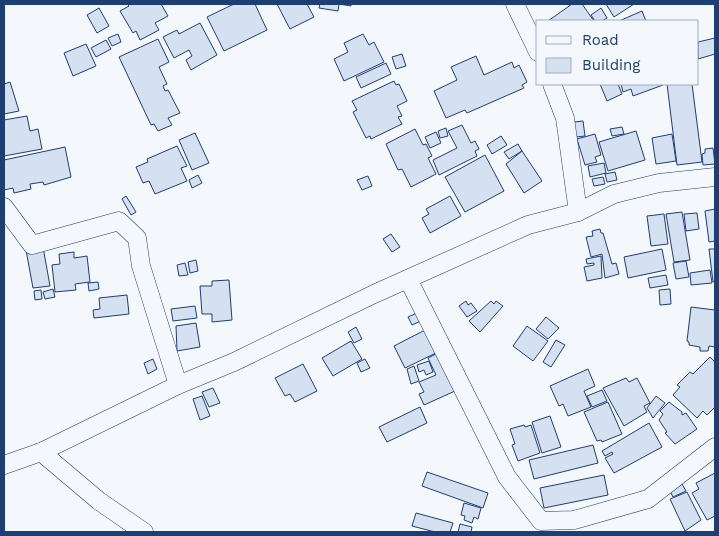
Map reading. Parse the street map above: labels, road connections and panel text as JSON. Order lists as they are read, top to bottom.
{
  "legend": ["Road", "Building"]
}
